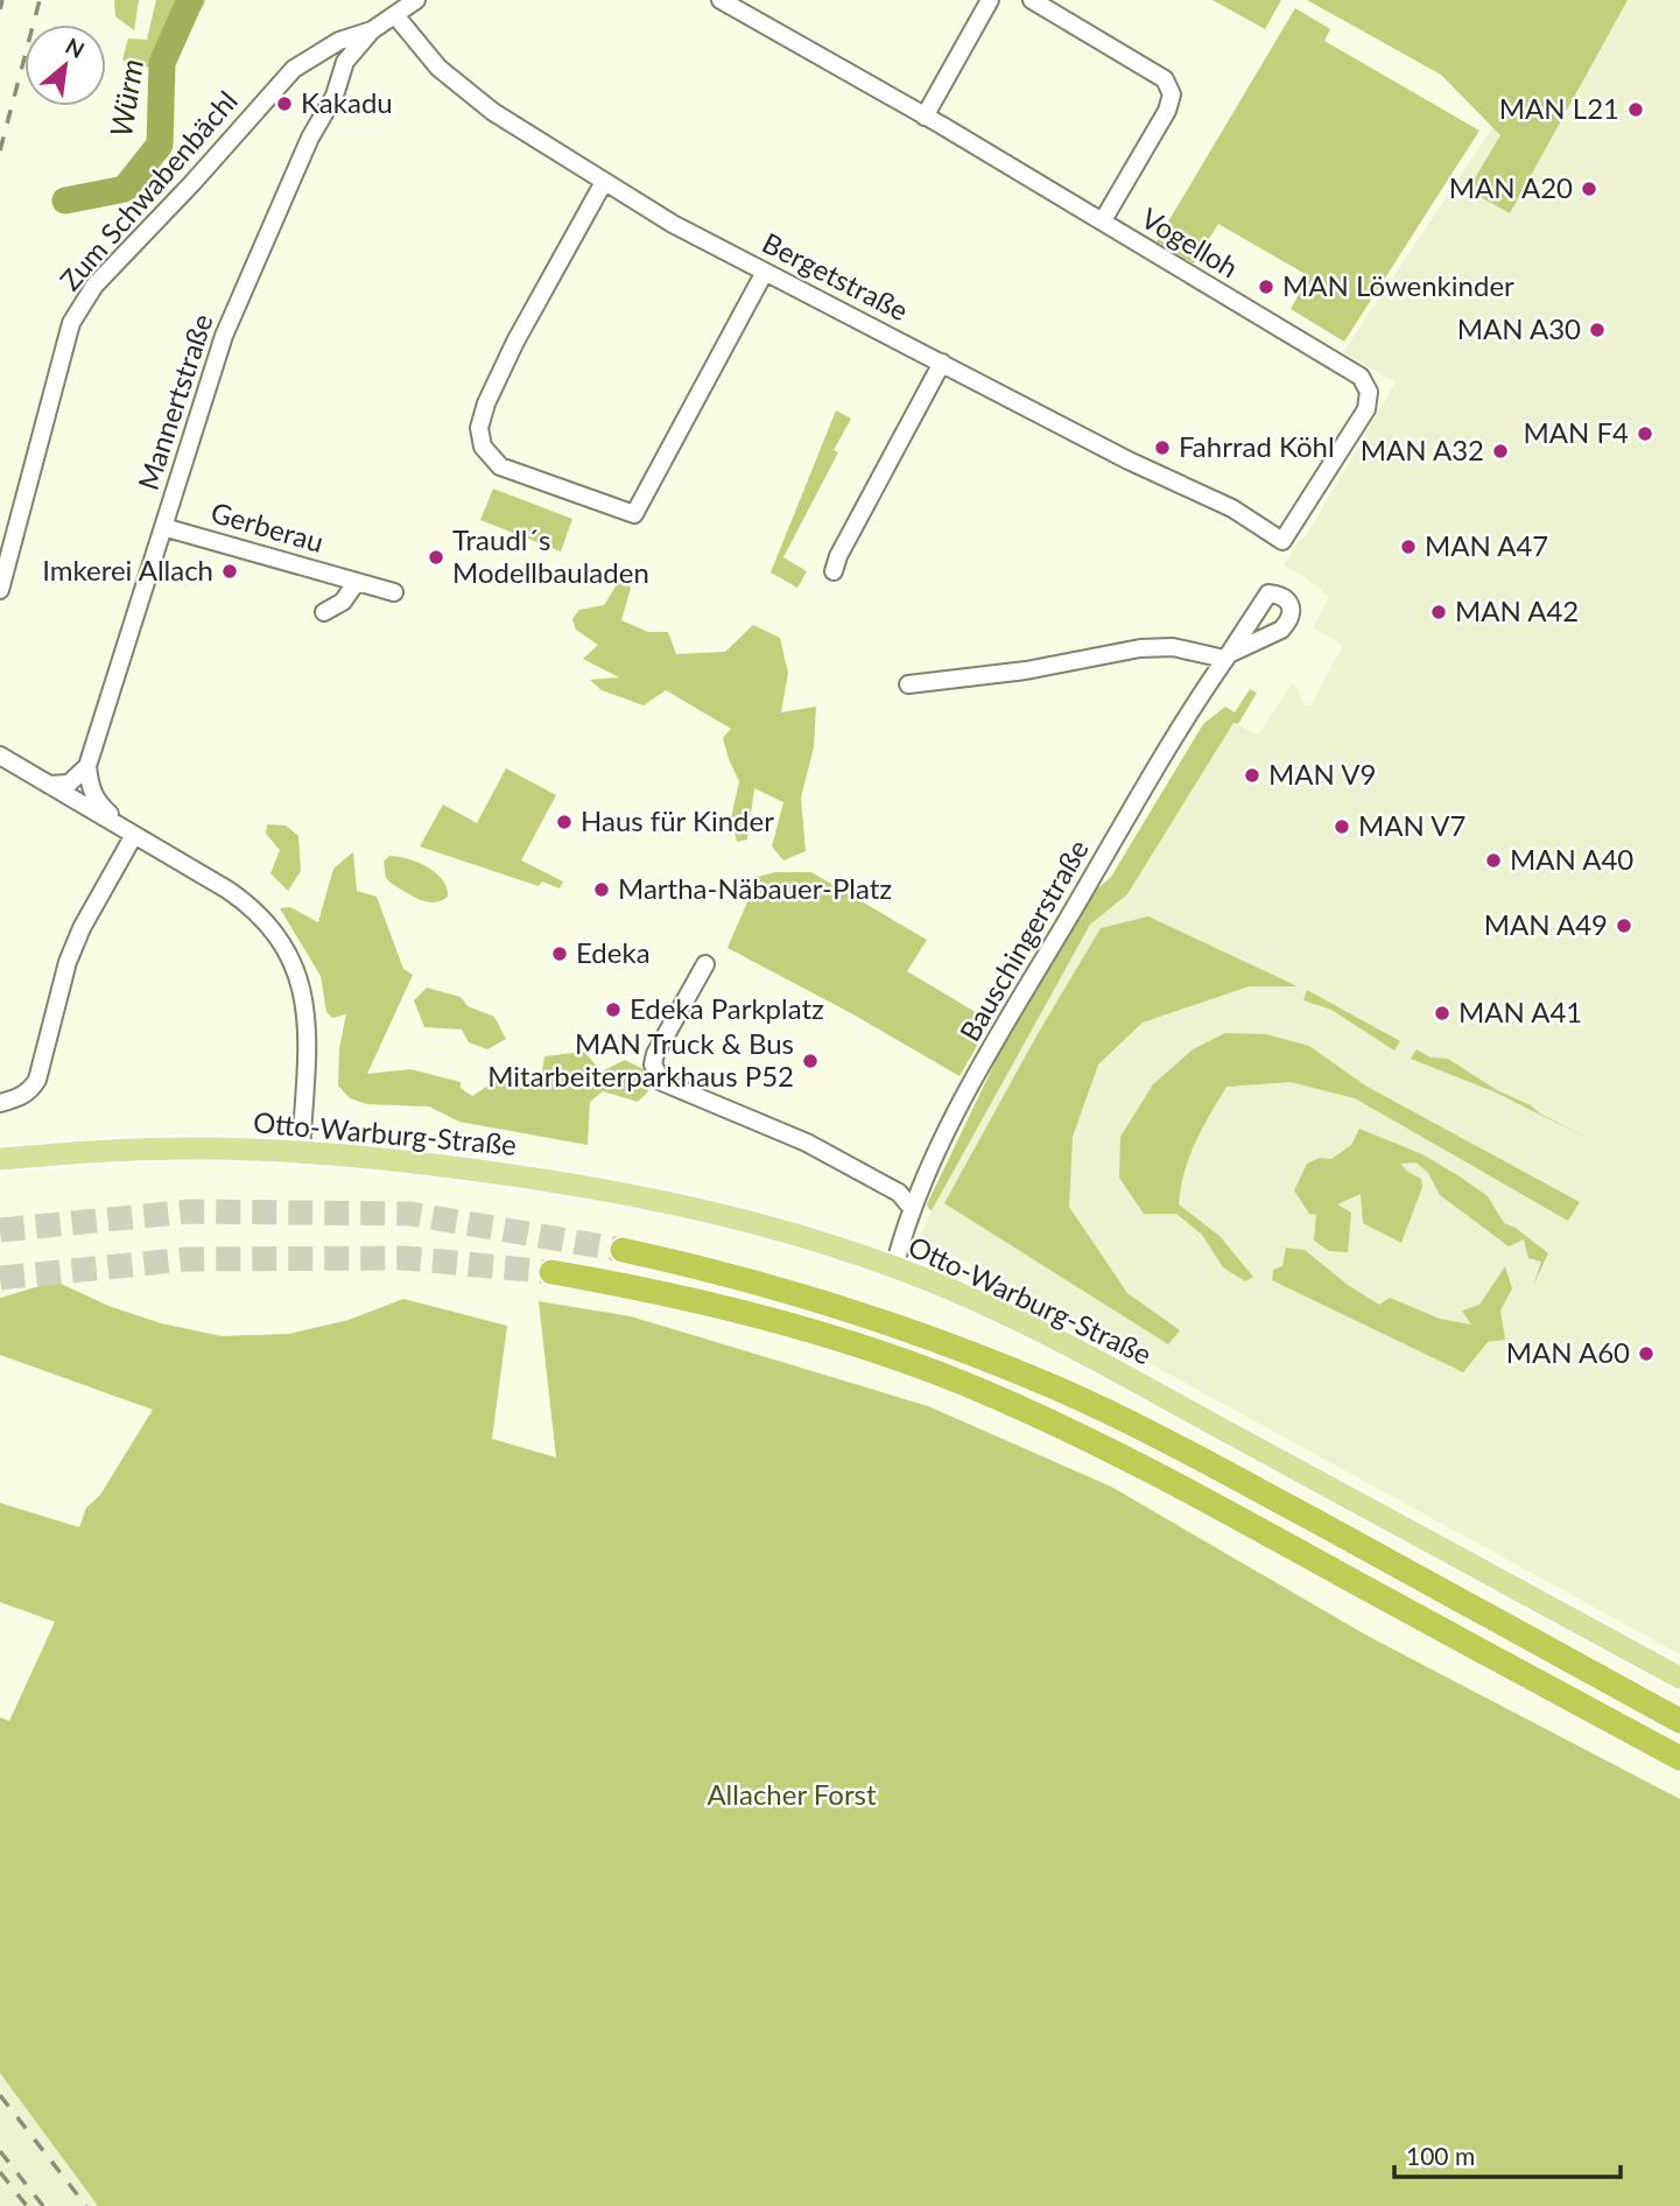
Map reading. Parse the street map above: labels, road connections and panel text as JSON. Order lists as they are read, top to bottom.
{
  "streets": {
    "main road": ["Otto-Warburg-Straße"],
    "street": [
      "Zum Schwabenbächl",
      "Vogelloh",
      "Bergetstraße",
      "Mannertstraße",
      "Gerberau",
      "Bauschingerstraße"
    ]
  },
  "crossings": [
    ["Zum Schwabenbächl", "Bergetstraße"],
    ["Zum Schwabenbächl", "Mannertstraße"],
    ["Vogelloh", "Bergetstraße"],
    ["Mannertstraße", "Gerberau"],
    ["Bauschingerstraße", "Otto-Warburg-Straße"]
  ],
  "water": ["Würm"],
  "parks": ["Allacher Forst"],
  "places": [
    "Kakadu",
    "MAN L21",
    "MAN A20",
    "MAN Löwenkinder",
    "MAN A30",
    "MAN F4",
    "Fahrrad Köhl",
    "MAN A32",
    "MAN A47",
    "Traudl´s Modellbauladen",
    "Imkerei Allach",
    "MAN A42",
    "MAN V9",
    "Haus für Kinder",
    "MAN V7",
    "MAN A40",
    "Martha-Näbauer-Platz",
    "MAN A49",
    "Edeka",
    "Edeka Parkplatz",
    "MAN A41",
    "MAN Truck & Bus Mitarbeiterparkhaus P52",
    "MAN A60"
  ],
  "scale_bar": "100 m",
  "north": "top right"
}
